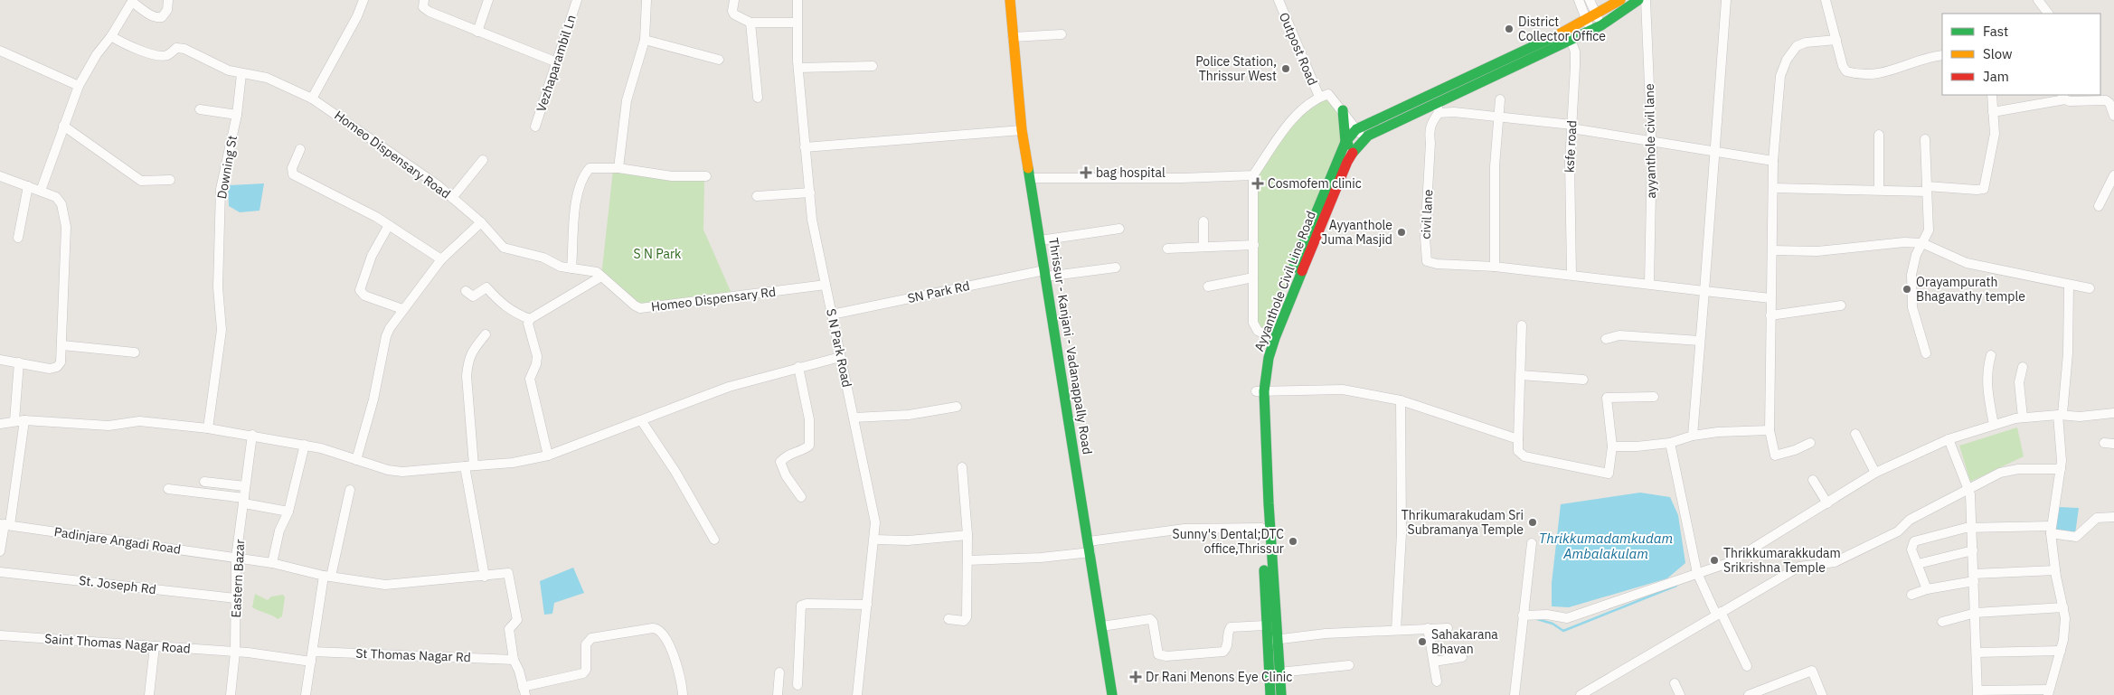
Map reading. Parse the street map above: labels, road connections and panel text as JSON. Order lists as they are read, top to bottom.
{
  "streets": {
    "main road": ["Ayyanthole Civil Line Road", "Thrissur - Kanjani - Vadanappally Road"],
    "street": [
      "Outpost Road",
      "Vezhaparambil Ln",
      "ayyanthole civil lane",
      "ksfe road",
      "Homeo Dispensary Road",
      "Downing St",
      "civil lane",
      "SN Park Rd",
      "Homeo Dispensary Rd",
      "S N Park Road",
      "Padinjare Angadi Road",
      "Eastern Bazar",
      "St. Joseph Rd",
      "Saint Thomas Nagar Road",
      "St Thomas Nagar Rd"
    ]
  },
  "crossings": [
    ["ayyanthole civil lane", "civil lane"],
    ["ksfe road", "civil lane"],
    ["ksfe road", "Ayyanthole Civil Line Road"],
    ["Homeo Dispensary Road", "Downing St"],
    ["Homeo Dispensary Road", "Homeo Dispensary Rd"],
    ["civil lane", "Ayyanthole Civil Line Road"],
    ["SN Park Rd", "Thrissur - Kanjani - Vadanappally Road"],
    ["SN Park Rd", "S N Park Road"],
    ["Homeo Dispensary Rd", "S N Park Road"],
    ["Padinjare Angadi Road", "Eastern Bazar"],
    ["Eastern Bazar", "St. Joseph Rd"],
    ["Eastern Bazar", "Saint Thomas Nagar Road"],
    ["Saint Thomas Nagar Road", "St Thomas Nagar Rd"]
  ],
  "water": ["Thrikkumadamkudam Ambalakulam"],
  "parks": ["S N Park"],
  "places": {
    "other": [
      "District Collector Office",
      "Police Station, Thrissur West",
      "Ayyanthole Juma Masjid",
      "Orayampurath Bhagavathy temple",
      "Thrikumarakudam Sri Subramanya Temple",
      "Sunny's Dental;DTC office,Thrissur",
      "Thrikkumarakkudam Srikrishna Temple",
      "Sahakarana Bhavan"
    ],
    "health": ["bag hospital", "Cosmofem clinic", "Dr Rani Menons Eye Clinic"]
  },
  "legend": ["Fast", "Slow", "Jam"]
}
